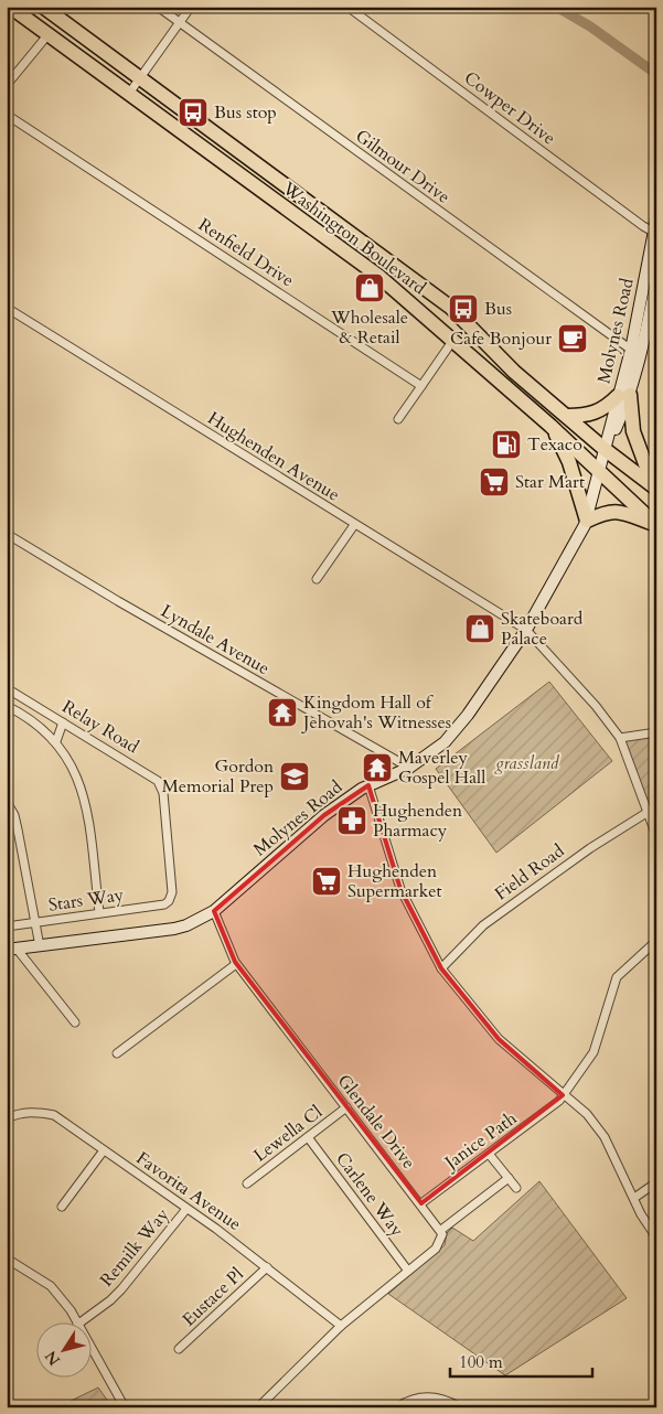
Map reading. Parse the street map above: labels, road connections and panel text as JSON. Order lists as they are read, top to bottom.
{
  "streets": {
    "highway": ["Washington Boulevard"],
    "main road": ["Molynes Road"],
    "street": [
      "Cowper Drive",
      "Gilmour Drive",
      "Renfield Drive",
      "Hughenden Avenue",
      "Lyndale Avenue",
      "Relay Road",
      "Field Road",
      "Stars Way",
      "Glendale Drive",
      "Lewella Cl",
      "Janice Path",
      "Favorita Avenue",
      "Carlene Way",
      "Remilk Way",
      "Eustace Pl"
    ]
  },
  "crossings": [
    ["Cowper Drive", "Molynes Road"],
    ["Gilmour Drive", "Molynes Road"],
    ["Washington Boulevard", "Molynes Road"],
    ["Molynes Road", "Hughenden Avenue"],
    ["Molynes Road", "Lyndale Avenue"],
    ["Molynes Road", "Glendale Drive"],
    ["Hughenden Avenue", "Field Road"],
    ["Relay Road", "Stars Way"],
    ["Glendale Drive", "Lewella Cl"],
    ["Glendale Drive", "Janice Path"],
    ["Lewella Cl", "Carlene Way"],
    ["Favorita Avenue", "Remilk Way"],
    ["Favorita Avenue", "Eustace Pl"]
  ],
  "parks": ["grassland"],
  "places": {
    "bus stop": ["Bus stop", "Bus"],
    "shop": ["Wholesale & Retail", "Skateboard Palace"],
    "cafe": ["Cafe Bonjour"],
    "fuel station": ["Texaco"],
    "supermarket": ["Star Mart", "Hughenden Supermarket"],
    "temple": ["Kingdom Hall of Jehovah's Witnesses", "Maverley Gospel Hall"],
    "school or university": ["Gordon Memorial Prep"],
    "pharmacy": ["Hughenden Pharmacy"]
  },
  "scale_bar": "100 m",
  "north": "bottom left"
}
